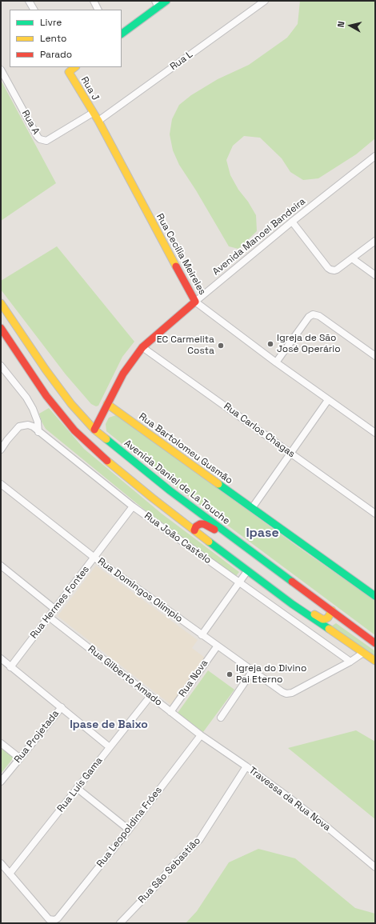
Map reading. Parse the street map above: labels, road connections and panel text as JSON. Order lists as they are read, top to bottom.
{
  "streets": {
    "main road": [
      "Rua J",
      "Avenida Manoel Bandeira",
      "Rua Cecília Meireles",
      "Rua Bartolomeu Gusmão",
      "Avenida Daniel de La Touche"
    ],
    "street": [
      "Rua L",
      "Rua A",
      "Rua Carlos Chagas",
      "Rua João Castelo",
      "Rua Domingos Olímpio",
      "Rua Hermes Fontes",
      "Rua Gilberto Amado",
      "Rua Nova",
      "Rua Projetada",
      "Rua Luís Gama",
      "Travessa da Rua Nova",
      "Rua Leopoldina Fróes",
      "Rua São Sebastião"
    ]
  },
  "crossings": [
    ["Rua L", "Rua J"],
    ["Rua L", "Rua Cecília Meireles"],
    ["Rua J", "Rua A"],
    ["Rua J", "Rua Cecília Meireles"],
    ["Avenida Manoel Bandeira", "Rua Cecília Meireles"],
    ["Avenida Manoel Bandeira", "Rua Carlos Chagas"],
    ["Avenida Manoel Bandeira", "Rua Bartolomeu Gusmão"],
    ["Avenida Manoel Bandeira", "Avenida Daniel de La Touche"],
    ["Rua João Castelo", "Rua Domingos Olímpio"],
    ["Rua João Castelo", "Rua Hermes Fontes"],
    ["Rua Domingos Olímpio", "Rua Hermes Fontes"],
    ["Rua Domingos Olímpio", "Rua Nova"],
    ["Rua Hermes Fontes", "Rua Gilberto Amado"],
    ["Rua Gilberto Amado", "Rua Nova"],
    ["Rua Gilberto Amado", "Rua Luís Gama"],
    ["Rua Gilberto Amado", "Travessa da Rua Nova"],
    ["Rua Gilberto Amado", "Rua Leopoldina Fróes"],
    ["Rua Luís Gama", "Rua Leopoldina Fróes"],
    ["Travessa da Rua Nova", "Rua Leopoldina Fróes"],
    ["Travessa da Rua Nova", "Rua São Sebastião"]
  ],
  "districts": ["Ipase", "Ipase de Baixo"],
  "places": ["Igreja de São José Operário", "EC Carmelita Costa", "Igreja do Divino Pai Eterno"],
  "legend": ["Livre", "Lento", "Parado"],
  "north": "left"
}
